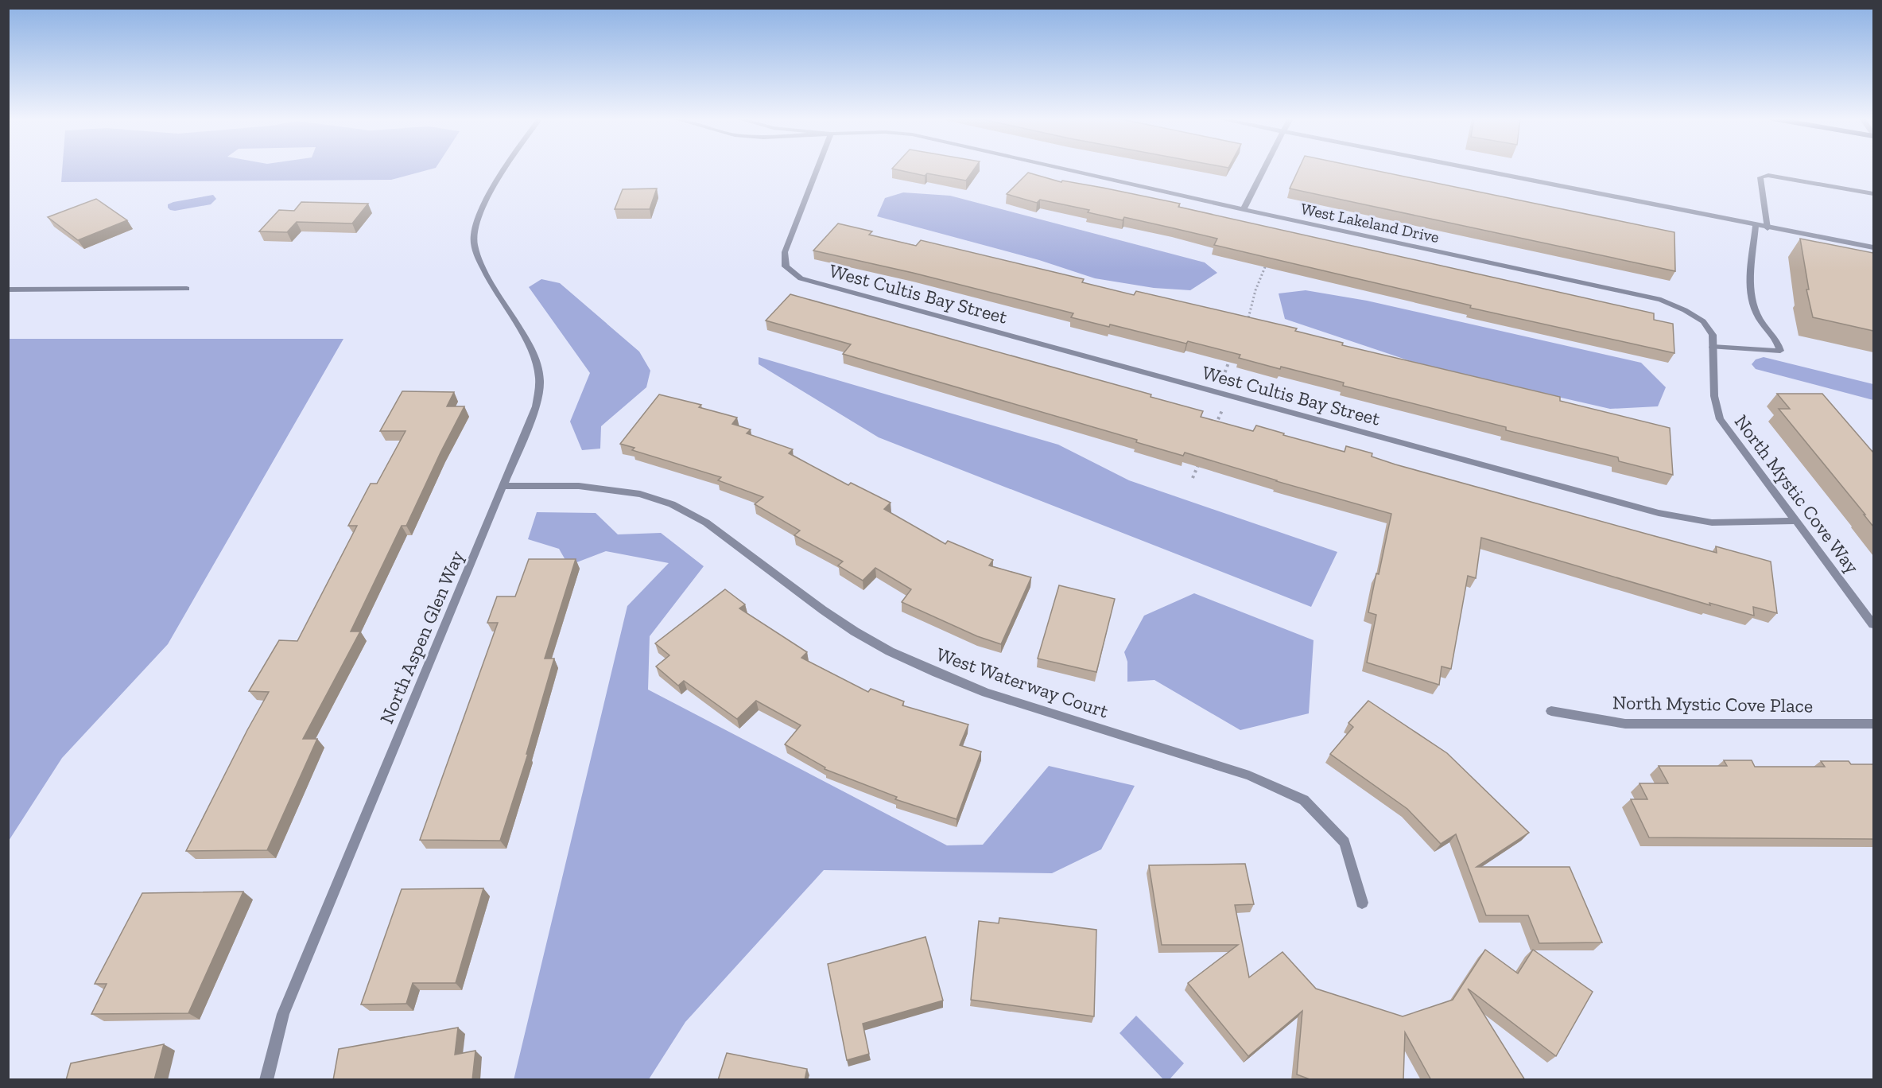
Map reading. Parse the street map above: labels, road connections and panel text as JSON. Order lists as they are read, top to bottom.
{
  "streets": {
    "street": [
      "West Lakeland Drive",
      "West Cultis Bay Street",
      "North Mystic Cove Way",
      "North Aspen Glen Way",
      "West Waterway Court",
      "North Mystic Cove Place"
    ]
  },
  "crossings": [
    ["West Lakeland Drive", "North Mystic Cove Way"],
    ["West Cultis Bay Street", "North Mystic Cove Way"],
    ["North Aspen Glen Way", "West Waterway Court"]
  ]
}
